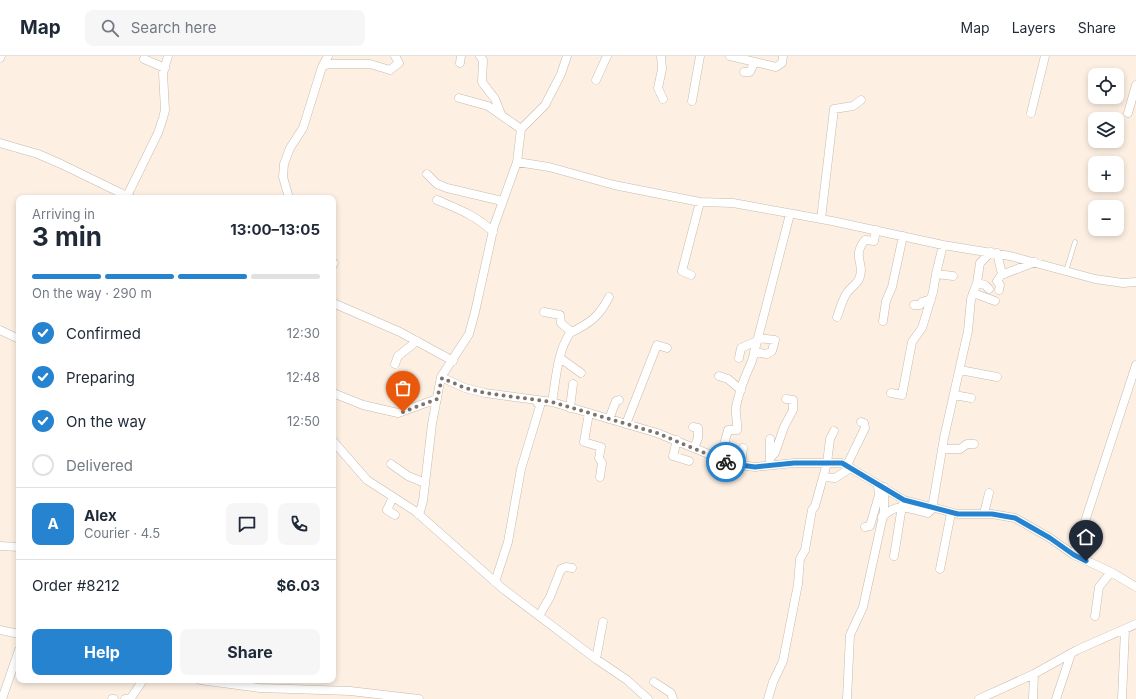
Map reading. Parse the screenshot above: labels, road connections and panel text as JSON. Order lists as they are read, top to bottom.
{
  "page": {
    "header": "Map",
    "search": "Search here",
    "nav": ["Map", "Layers", "Share"],
    "map_buttons": ["+", "−"],
    "heading": ["3 min", "Arriving in", "13:00–13:05"],
    "panel": [
      "Alex",
      "Courier · 4.5",
      "Order #8212",
      "$6.03"
    ],
    "bar": "On the way · 290 m",
    "list": [
      ["Confirmed", "12:30"],
      ["Preparing", "12:48"],
      ["On the way", "12:50"],
      "Delivered"
    ],
    "round": "A",
    "buttons": ["Help", "Share"]
  }
}
